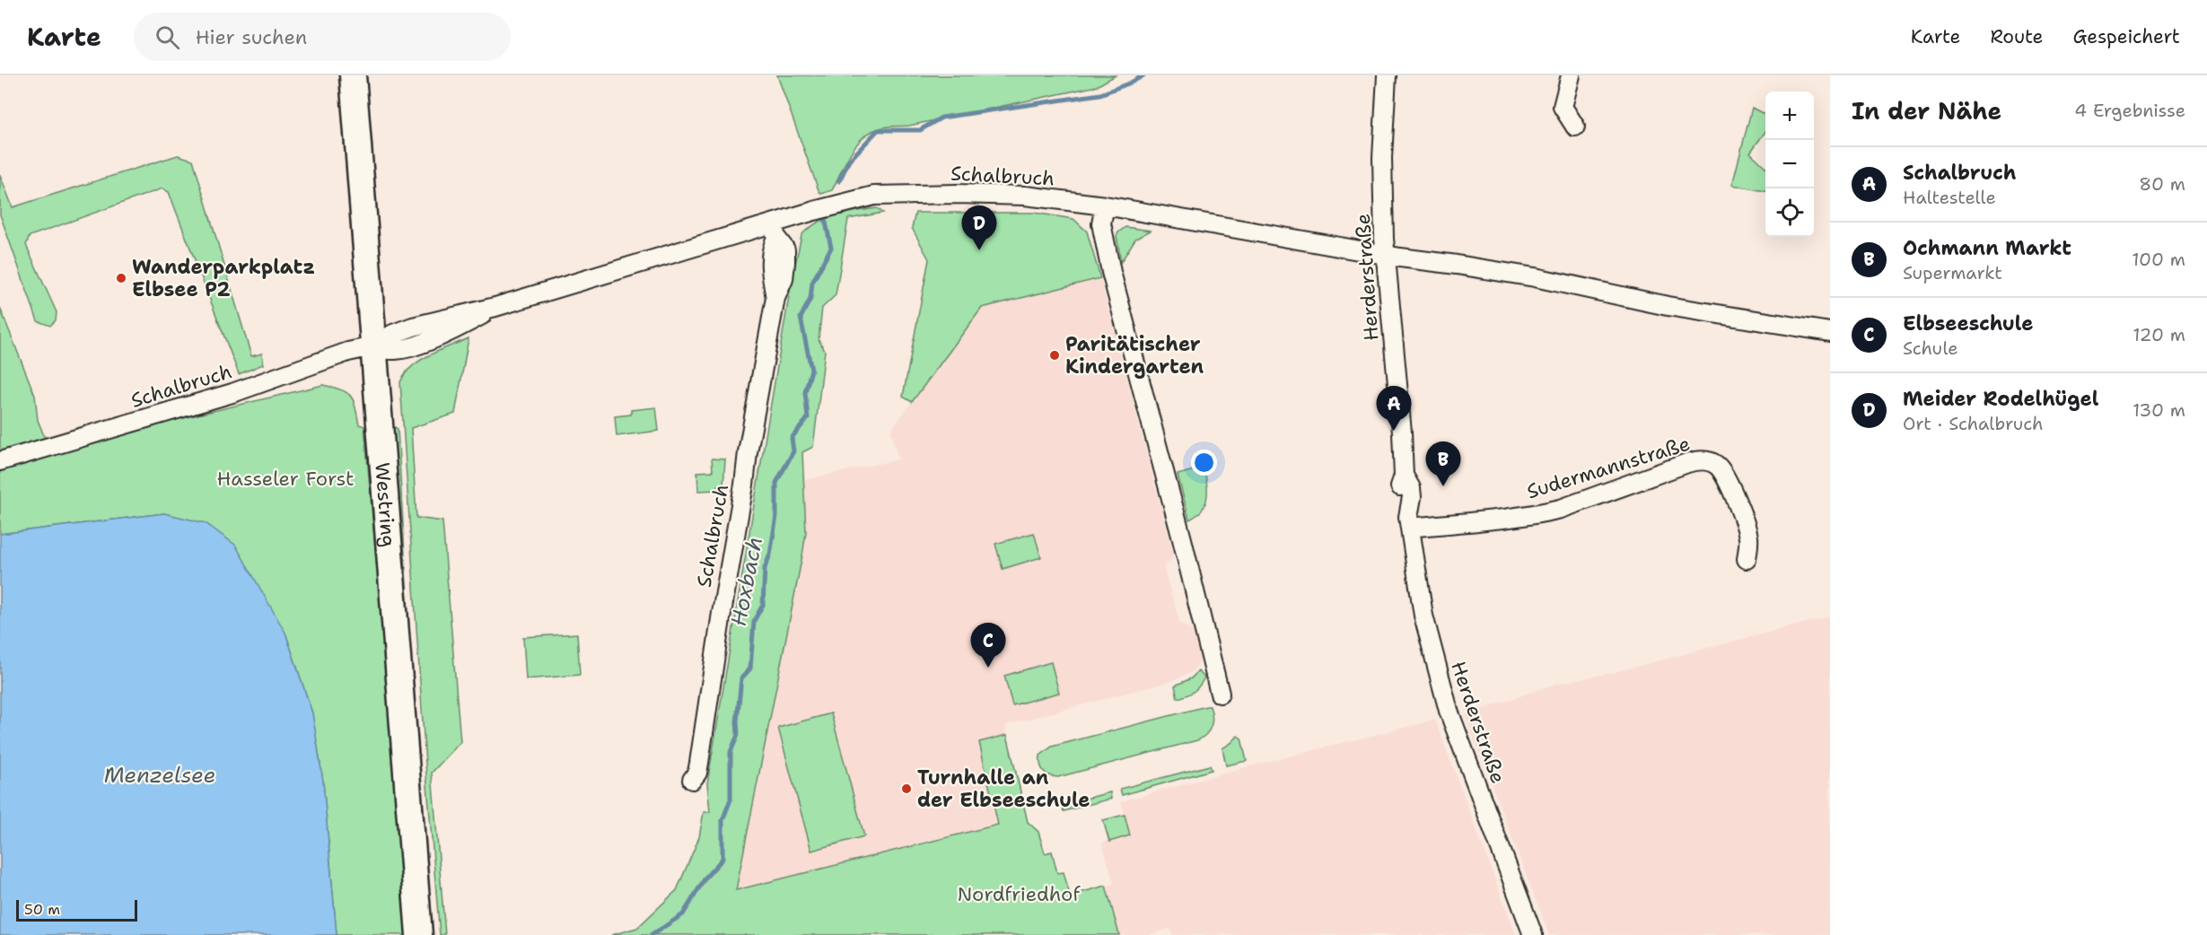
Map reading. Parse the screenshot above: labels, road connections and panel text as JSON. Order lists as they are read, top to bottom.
{
  "streets": {
    "main road": ["Westring"],
    "street": ["Schalbruch", "Herderstraße", "Sudermannstraße"]
  },
  "crossings": [
    ["Schalbruch", "Herderstraße"],
    ["Schalbruch", "Westring"],
    ["Herderstraße", "Sudermannstraße"]
  ],
  "water": ["Hoxbach", "Menzelsee"],
  "parks": ["Hasseler Forst", "Nordfriedhof"],
  "places": ["Wanderparkplatz Elbsee P2", "Paritätischer Kindergarten", "Turnhalle an der Elbseeschule"],
  "scale_bar": "50 m",
  "page": {
    "header": "Karte",
    "search": "Hier suchen",
    "nav": ["Karte", "Route", "Gespeichert"],
    "heading": ["In der Nähe", "4 Ergebnisse"],
    "map_buttons": ["+", "−"],
    "list": [
      {
        "mark": "A",
        "name": "Schalbruch",
        "note": "Haltestelle",
        "value": "80 m"
      },
      {
        "mark": "B",
        "name": "Ochmann Markt",
        "note": "Supermarkt",
        "value": "100 m"
      },
      {
        "mark": "C",
        "name": "Elbseeschule",
        "note": "Schule",
        "value": "120 m"
      },
      {
        "mark": "D",
        "name": "Meider Rodelhügel",
        "note": "Ort · Schalbruch",
        "value": "130 m"
      }
    ],
    "pins": [
      "D",
      "A",
      "B",
      "C"
    ],
    "scale": "50 m"
  }
}
